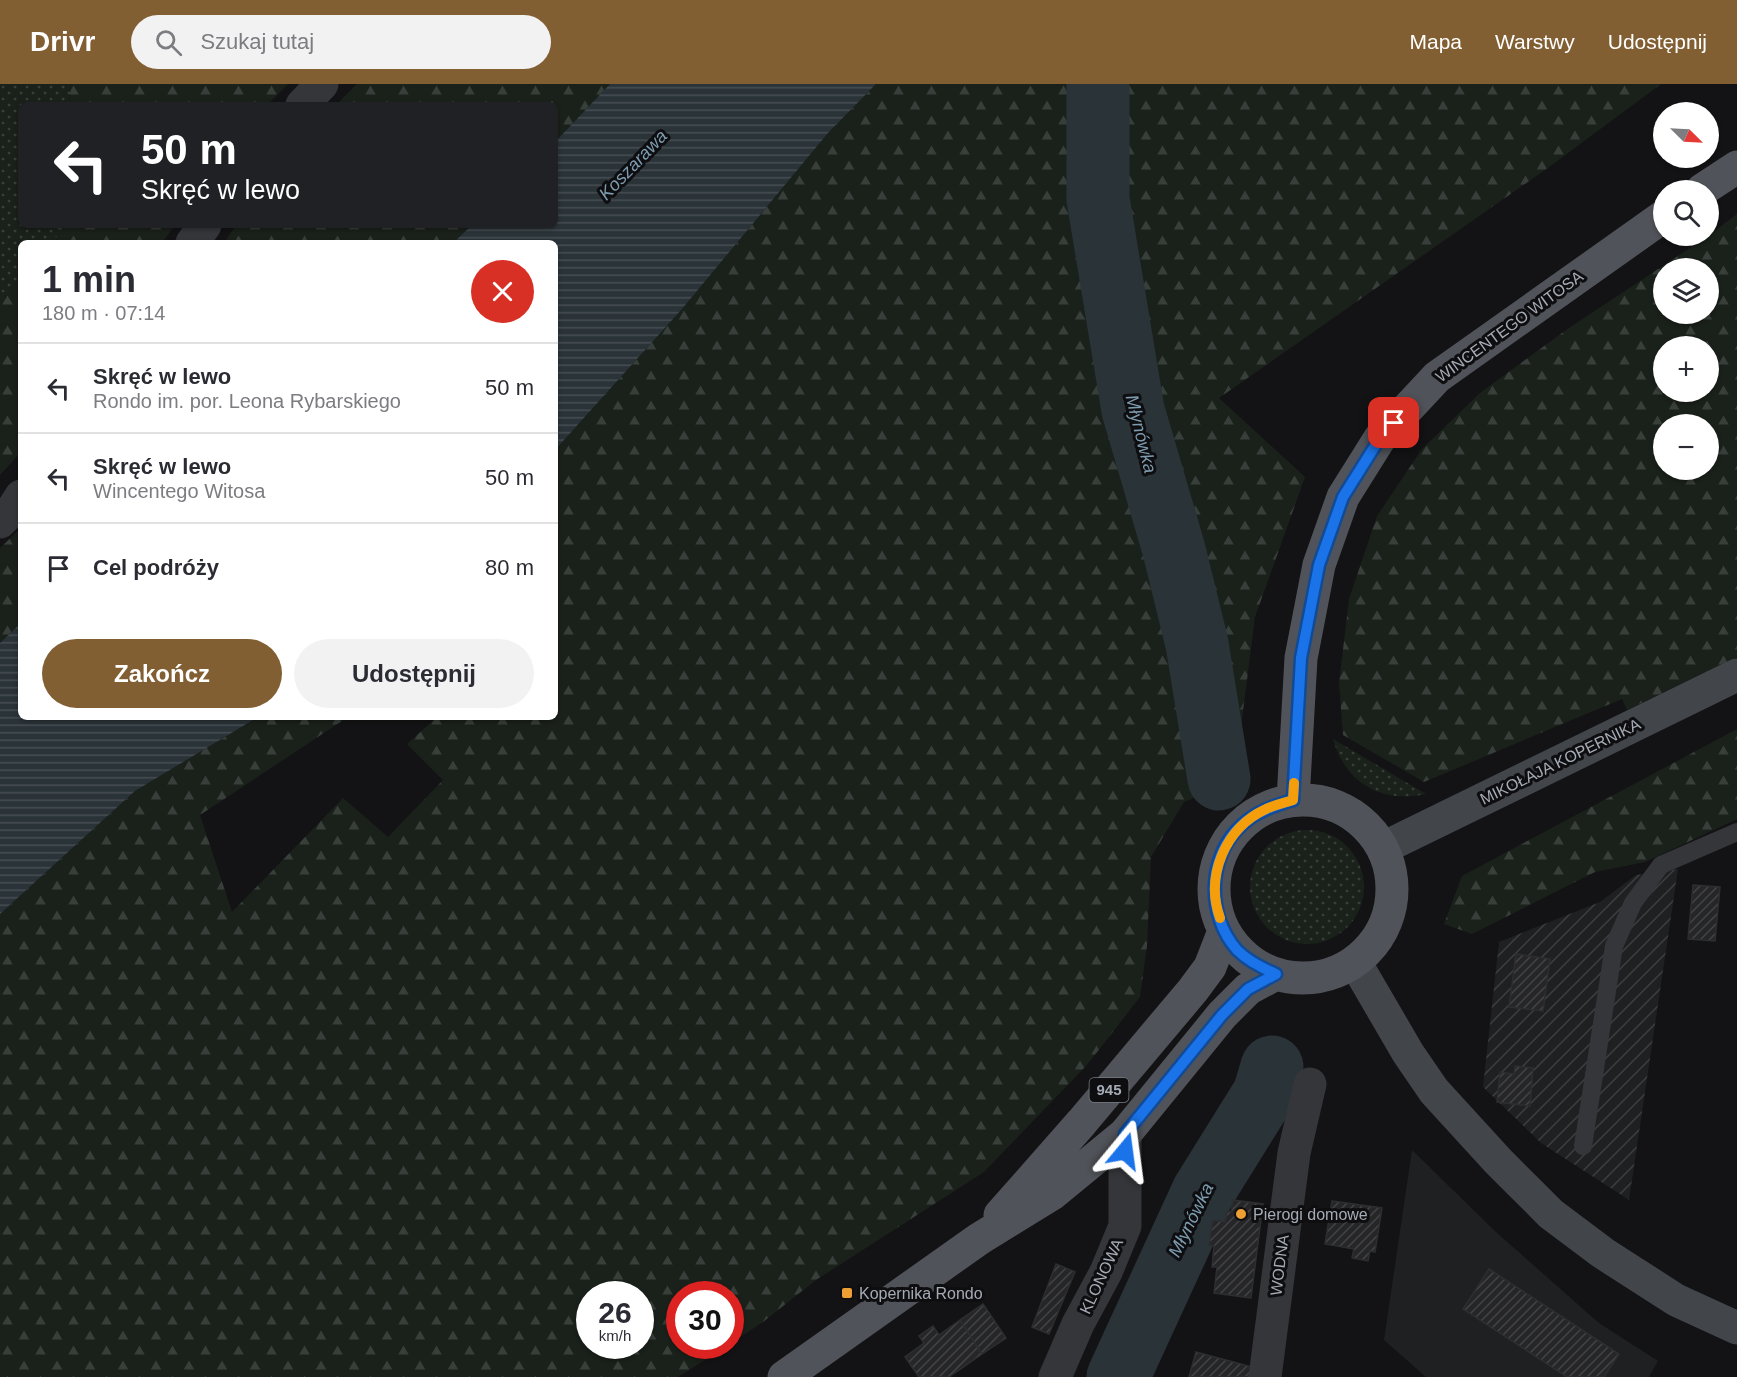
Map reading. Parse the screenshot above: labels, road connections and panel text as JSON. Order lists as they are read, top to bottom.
{
  "streets": {
    "main road": ["WINCENTEGO WITOSA", "945"],
    "street": ["MIKOŁAJA KOPERNIKA", "WODNA", "KLONOWA"]
  },
  "crossings": [
    ["WINCENTEGO WITOSA", "MIKOŁAJA KOPERNIKA"],
    ["WINCENTEGO WITOSA", "945"],
    ["MIKOŁAJA KOPERNIKA", "945"],
    ["945", "KLONOWA"]
  ],
  "water": ["Koszarawa", "Młynówka"],
  "places": {
    "other": ["Pierogi domowe"],
    "transit": ["Kopernika Rondo"]
  },
  "north": "bottom right",
  "page": {
    "header": "Drivr",
    "search": "Szukaj tutaj",
    "nav": ["Mapa", "Warstwy", "Udostępnij"],
    "map_buttons": ["+", "−"],
    "turn": ["50 m", "Skręć w lewo"],
    "heading": ["1 min", "180 m · 07:14"],
    "list": [
      {
        "name": "Skręć w lewo",
        "note": "Rondo im. por. Leona Rybarskiego",
        "value": "50 m"
      },
      {
        "name": "Skręć w lewo",
        "note": "Wincentego Witosa",
        "value": "50 m"
      },
      {
        "name": "Cel podróży",
        "value": "80 m"
      }
    ],
    "buttons": ["Zakończ", "Udostępnij"],
    "speed": "26 km/h",
    "limit": "30"
  }
}
